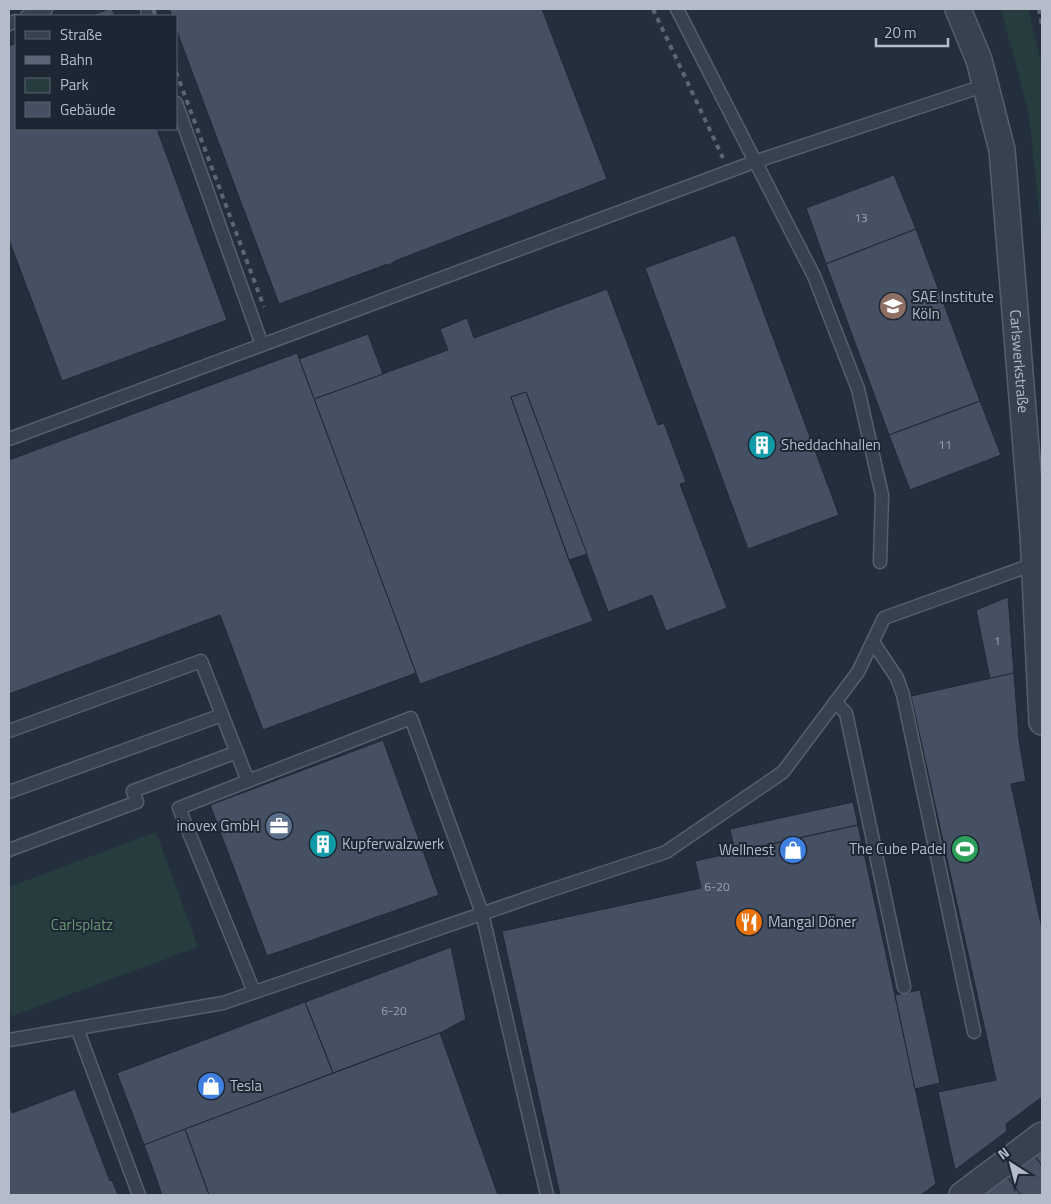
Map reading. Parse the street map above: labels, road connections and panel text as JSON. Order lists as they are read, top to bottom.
{
  "streets": {
    "street": ["Carlswerkstraße"]
  },
  "parks": ["Carlsplatz"],
  "places": {
    "school or university": ["SAE Institute Köln"],
    "building": ["Sheddachhallen", "Kupferwalzwerk"],
    "office": ["inovex GmbH"],
    "sports": ["The Cube Padel"],
    "shop": ["Wellnest", "Tesla"],
    "restaurant": ["Mangal Döner"]
  },
  "house_numbers": [
    "13",
    "11",
    "1",
    "6-20",
    "6-20"
  ],
  "legend": [
    "Straße",
    "Bahn",
    "Park",
    "Gebäude"
  ],
  "scale_bar": "20 m",
  "north": "top left"
}
